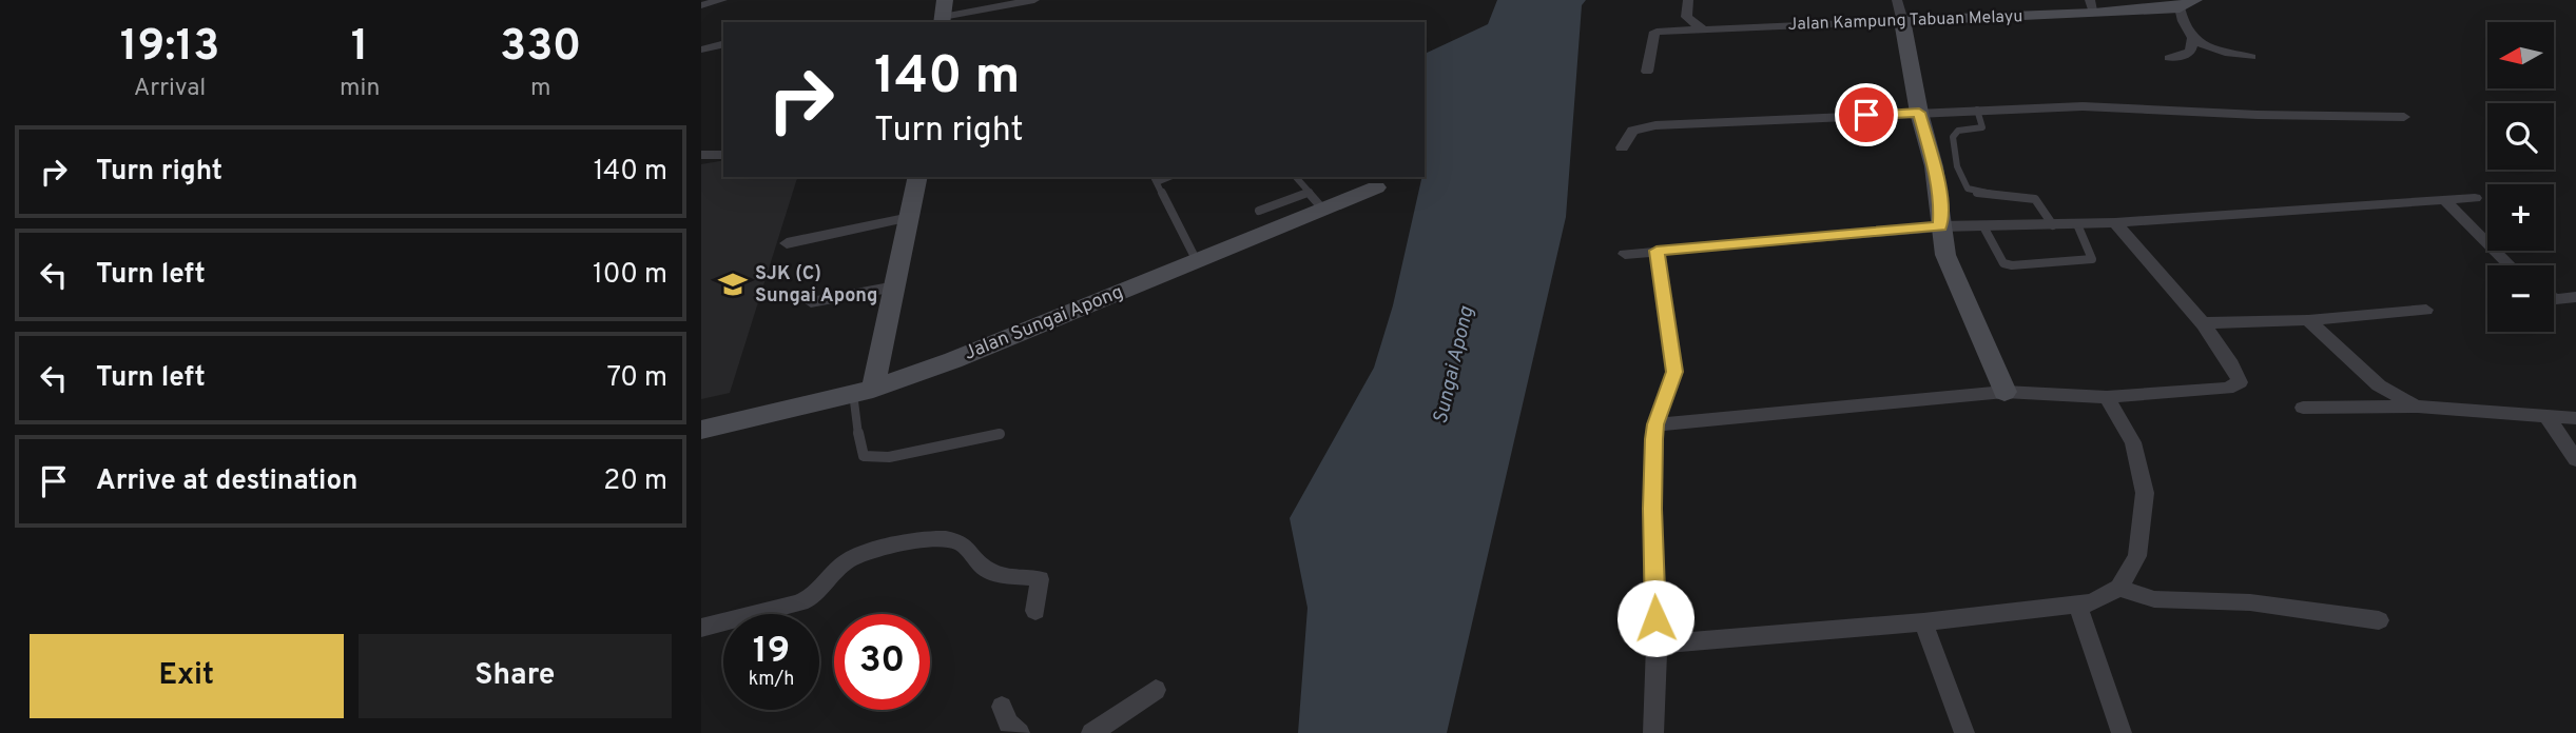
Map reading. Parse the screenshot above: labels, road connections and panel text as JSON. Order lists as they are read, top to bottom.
{
  "streets": {
    "street": ["Jalan Kampung Tabuan Melayu", "Jalan Sungai Apong"]
  },
  "water": ["Sungai Apong"],
  "places": {
    "school or university": ["SJK (C) Sungai Apong"]
  },
  "north": "left",
  "page": {
    "eta": [
      "19:13",
      "Arrival",
      "1",
      "min",
      "330",
      "m"
    ],
    "map_buttons": ["+", "−"],
    "turn": ["140 m", "Turn right"],
    "list": [
      {
        "name": "Turn right",
        "value": "140 m"
      },
      {
        "name": "Turn left",
        "value": "100 m"
      },
      {
        "name": "Turn left",
        "value": "70 m"
      },
      {
        "name": "Arrive at destination",
        "value": "20 m"
      }
    ],
    "speed": "19 km/h",
    "limit": "30",
    "buttons": ["Exit", "Share"]
  }
}
